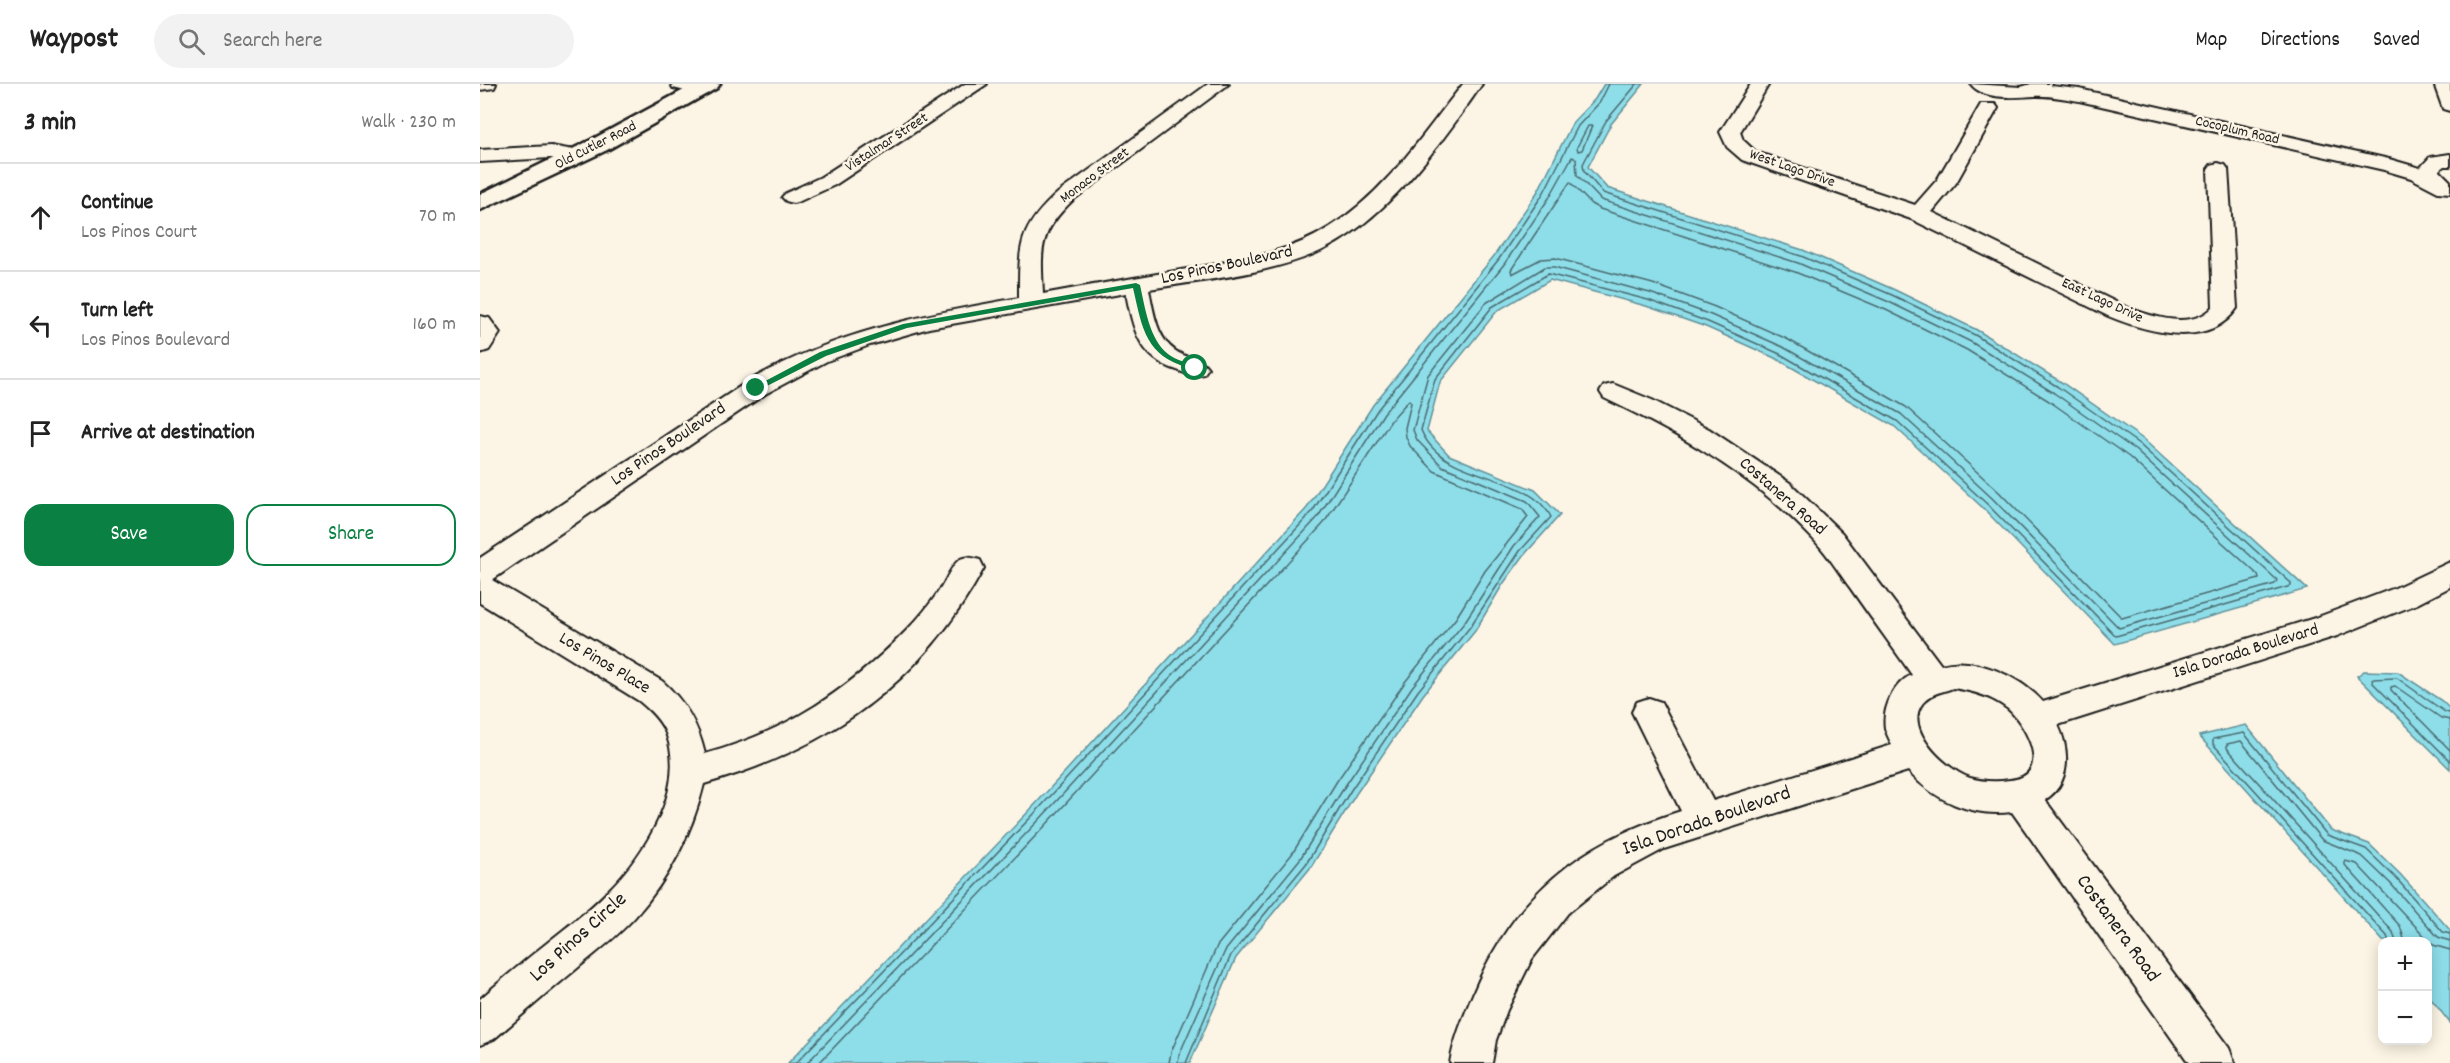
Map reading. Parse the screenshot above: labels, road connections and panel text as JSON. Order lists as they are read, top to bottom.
{
  "streets": {
    "main road": ["Old Cutler Road"],
    "street": [
      "Cocoplum Road",
      "Vistalmar Street",
      "West Lago Drive",
      "Monaco Street",
      "Los Pinos Boulevard",
      "East Lago Drive",
      "Costanera Road",
      "Isla Dorada Boulevard",
      "Los Pinos Place",
      "Los Pinos Circle"
    ]
  },
  "crossings": [
    ["West Lago Drive", "East Lago Drive"],
    ["Monaco Street", "Los Pinos Boulevard"],
    ["Costanera Road", "Isla Dorada Boulevard"],
    ["Los Pinos Place", "Los Pinos Circle"]
  ],
  "page": {
    "header": "Waypost",
    "search": "Search here",
    "nav": ["Map", "Directions", "Saved"],
    "heading": ["3 min", "Walk · 230 m"],
    "list": [
      ["Continue", "Los Pinos Court", "70 m"],
      ["Turn left", "Los Pinos Boulevard", "160 m"],
      "Arrive at destination"
    ],
    "buttons": ["Save", "Share"],
    "map_buttons": ["+", "−"]
  }
}
